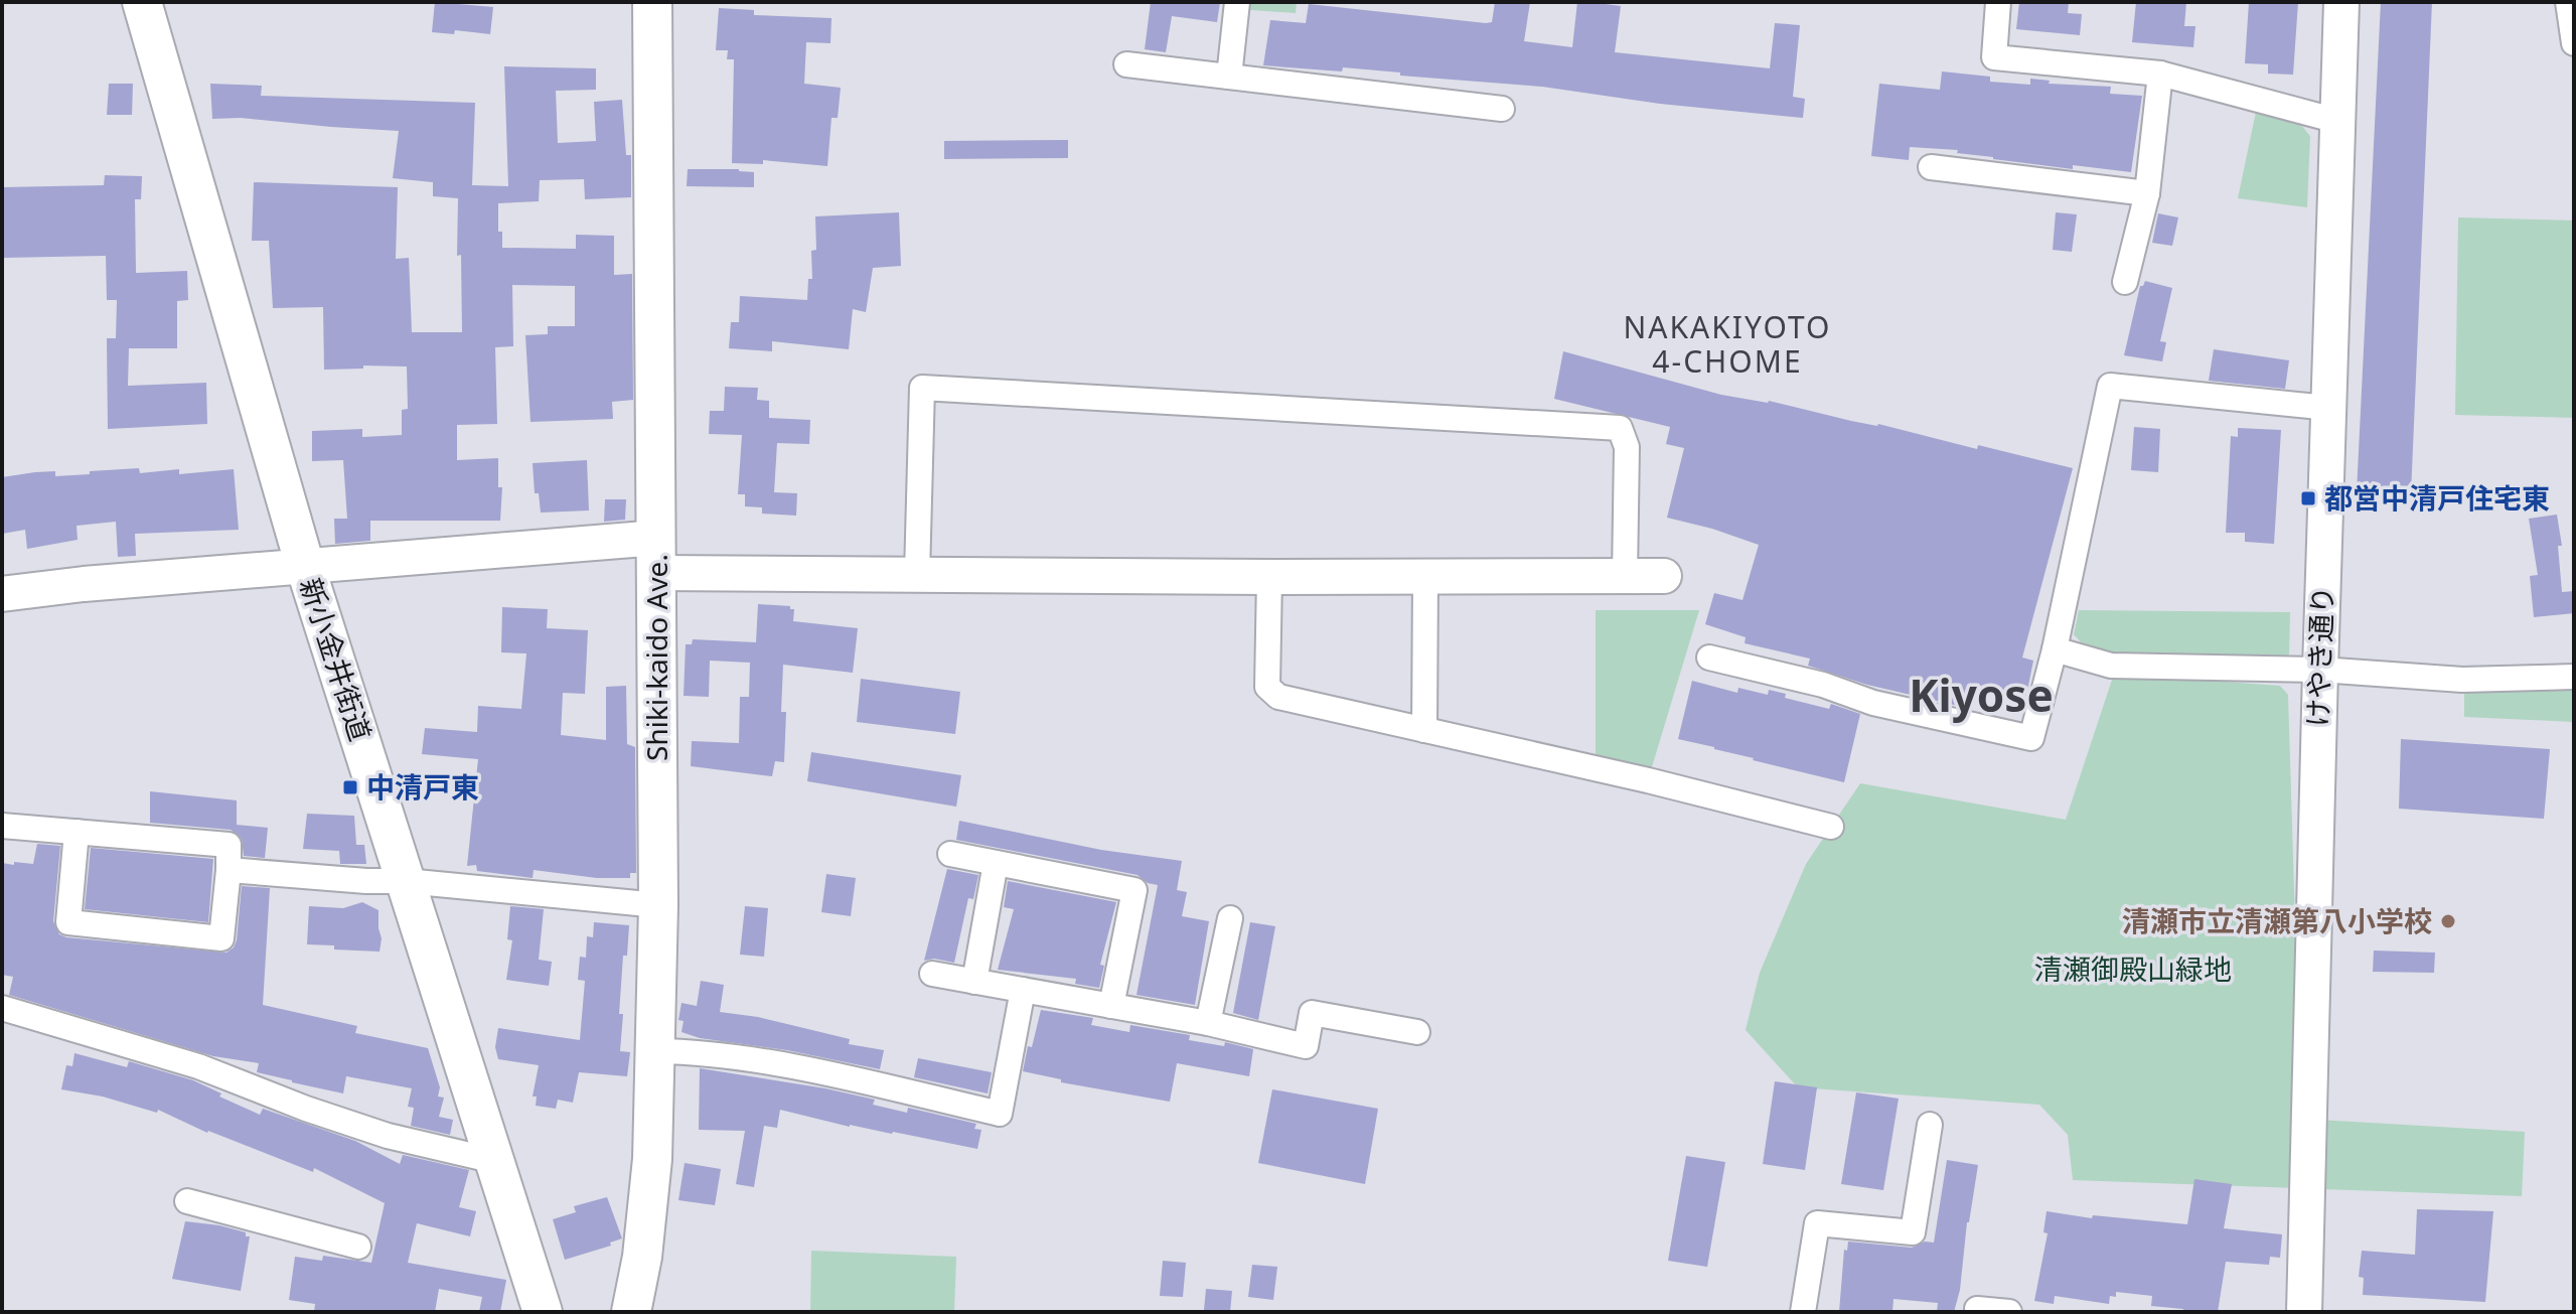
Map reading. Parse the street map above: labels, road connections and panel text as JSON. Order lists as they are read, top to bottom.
{
  "streets": {
    "main road": ["Shiki-kaido Ave.", "新小金井街道"],
    "street": ["けやき通り"]
  },
  "districts": ["NAKAKIYOTO 4-CHOME", "Kiyose"],
  "parks": ["清瀬御殿山緑地"],
  "places": {
    "transit": ["都営中清戸住宅東", "中清戸東"],
    "other": ["清瀬市立清瀬第八小学校"]
  }
}
